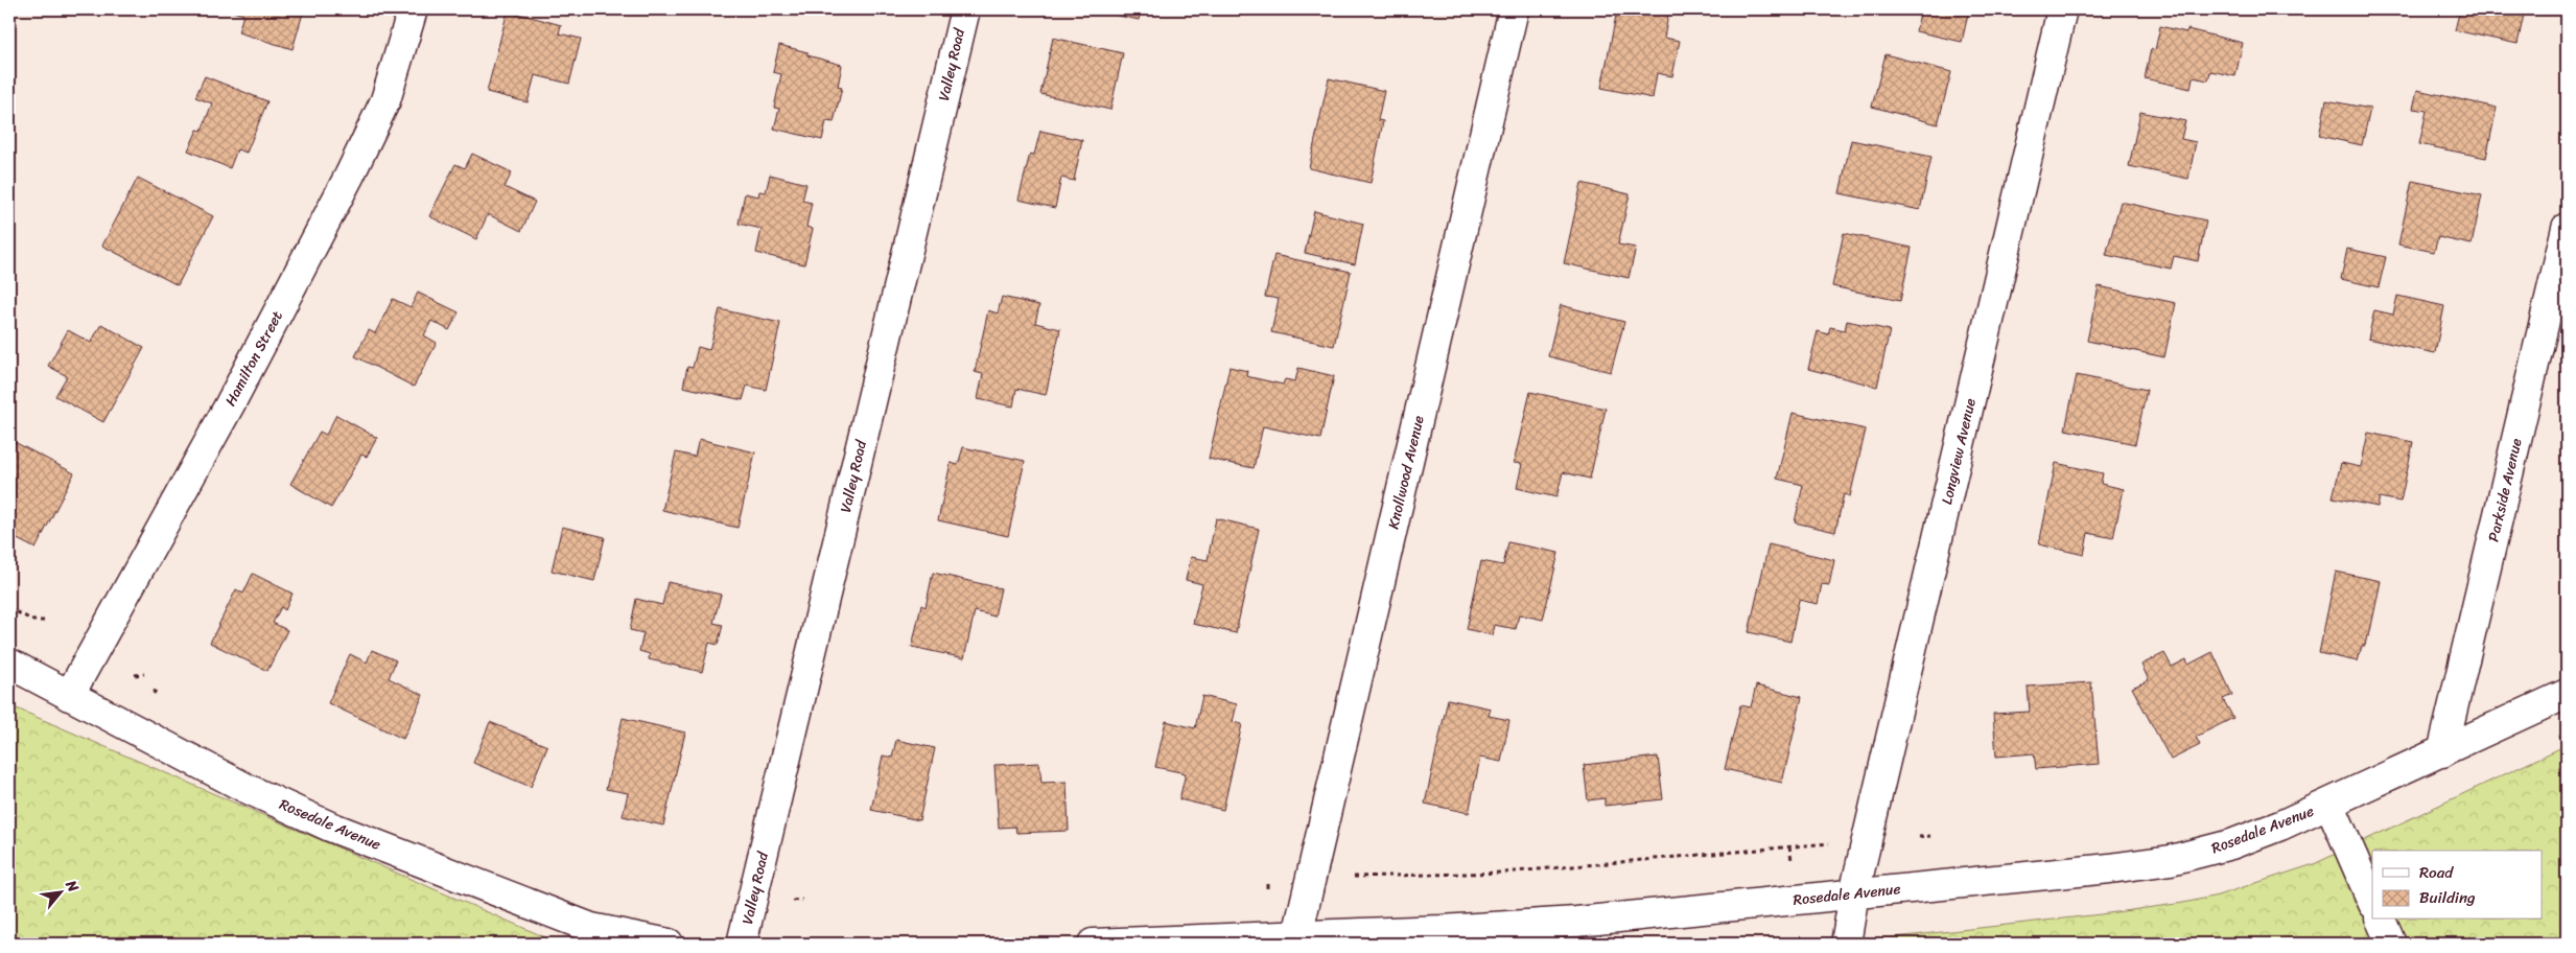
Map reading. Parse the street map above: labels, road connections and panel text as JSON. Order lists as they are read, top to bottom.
{
  "streets": {
    "street": [
      "Valley Road",
      "Hamilton Street",
      "Longview Avenue",
      "Knollwood Avenue",
      "Parkside Avenue",
      "Rosedale Avenue"
    ]
  },
  "crossings": [
    ["Hamilton Street", "Rosedale Avenue"],
    ["Longview Avenue", "Rosedale Avenue"],
    ["Knollwood Avenue", "Rosedale Avenue"],
    ["Parkside Avenue", "Rosedale Avenue"]
  ],
  "legend": ["Road", "Building"],
  "north": "top right"
}
